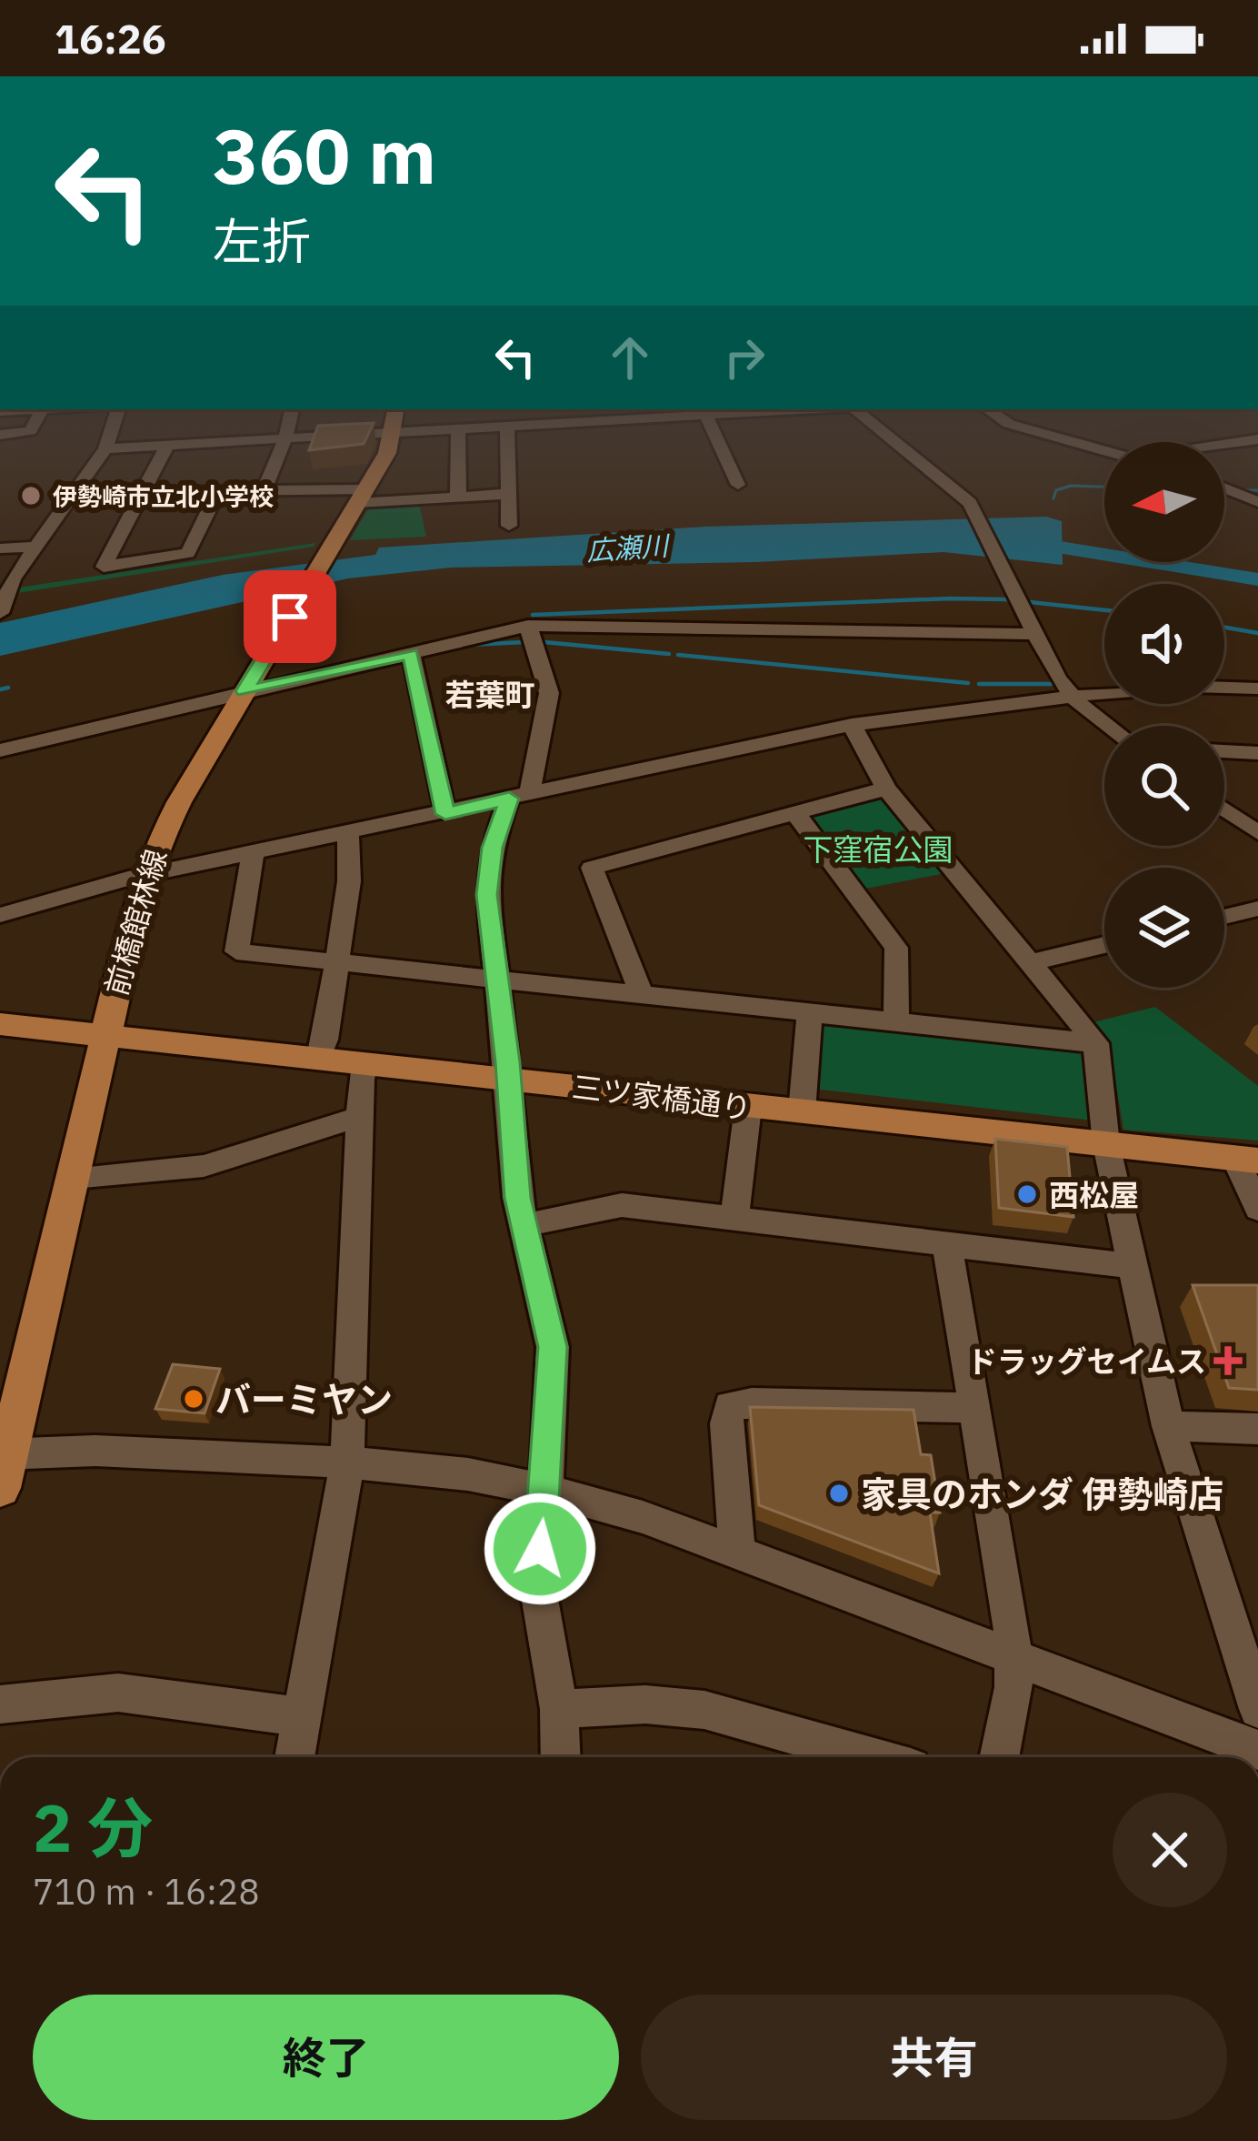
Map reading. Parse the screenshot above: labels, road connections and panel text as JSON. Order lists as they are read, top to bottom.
{
  "streets": {
    "main road": ["前橋館林線", "三ツ家橋通り"]
  },
  "crossings": [
    ["前橋館林線", "三ツ家橋通り"]
  ],
  "districts": ["若葉町"],
  "water": ["広瀬川"],
  "parks": ["下窪宿公園"],
  "places": {
    "other": [
      "伊勢崎市立北小学校",
      "西松屋",
      "バーミヤン",
      "家具のホンダ 伊勢崎店"
    ],
    "health": ["ドラッグセイムス"]
  },
  "north": "left",
  "page": {
    "status": "16:26",
    "turn": ["360 m", "左折"],
    "heading": ["2 分", "710 m · 16:28"],
    "buttons": ["終了", "共有"]
  }
}
